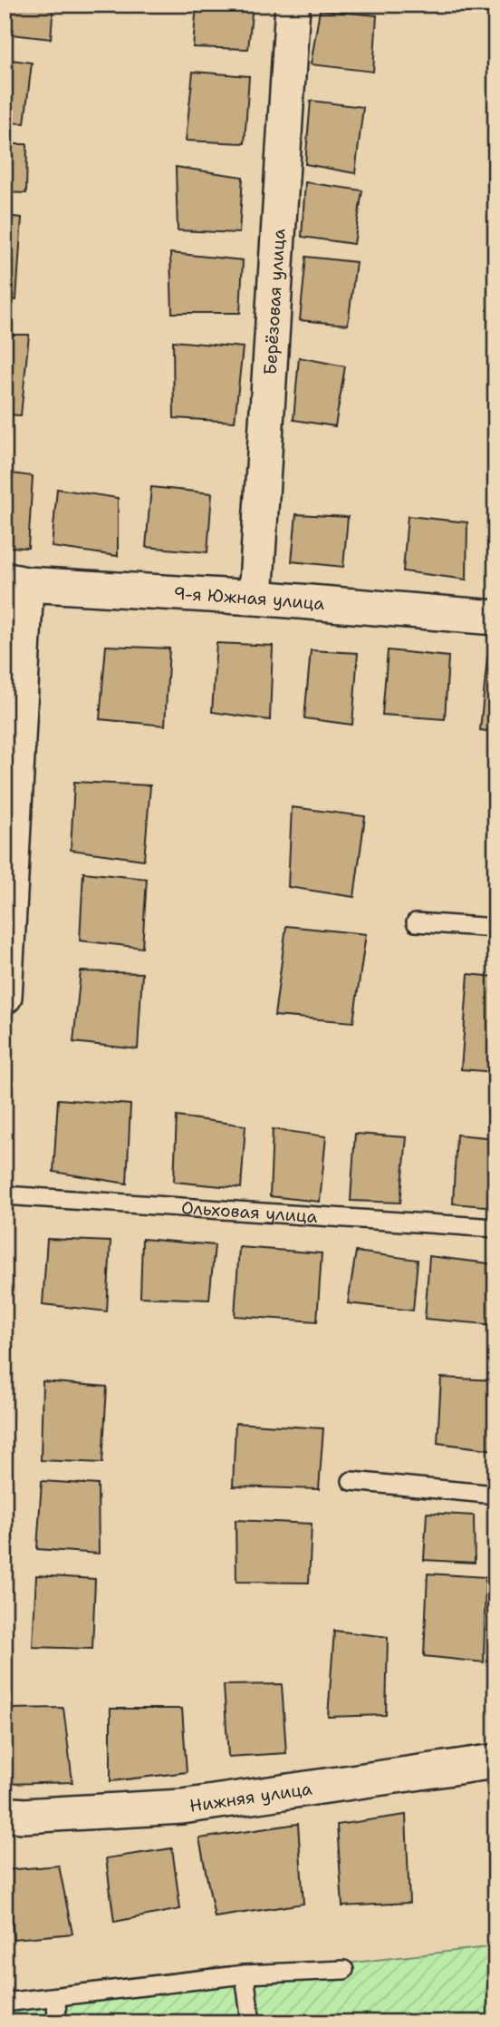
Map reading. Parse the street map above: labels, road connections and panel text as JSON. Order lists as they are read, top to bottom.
{
  "streets": {
    "street": ["Берёзовая улица", "9-я Южная улица", "Нижняя улица"],
    "lane": ["Ольховая улица"]
  },
  "crossings": [
    ["Берёзовая улица", "9-я Южная улица"]
  ]
}
